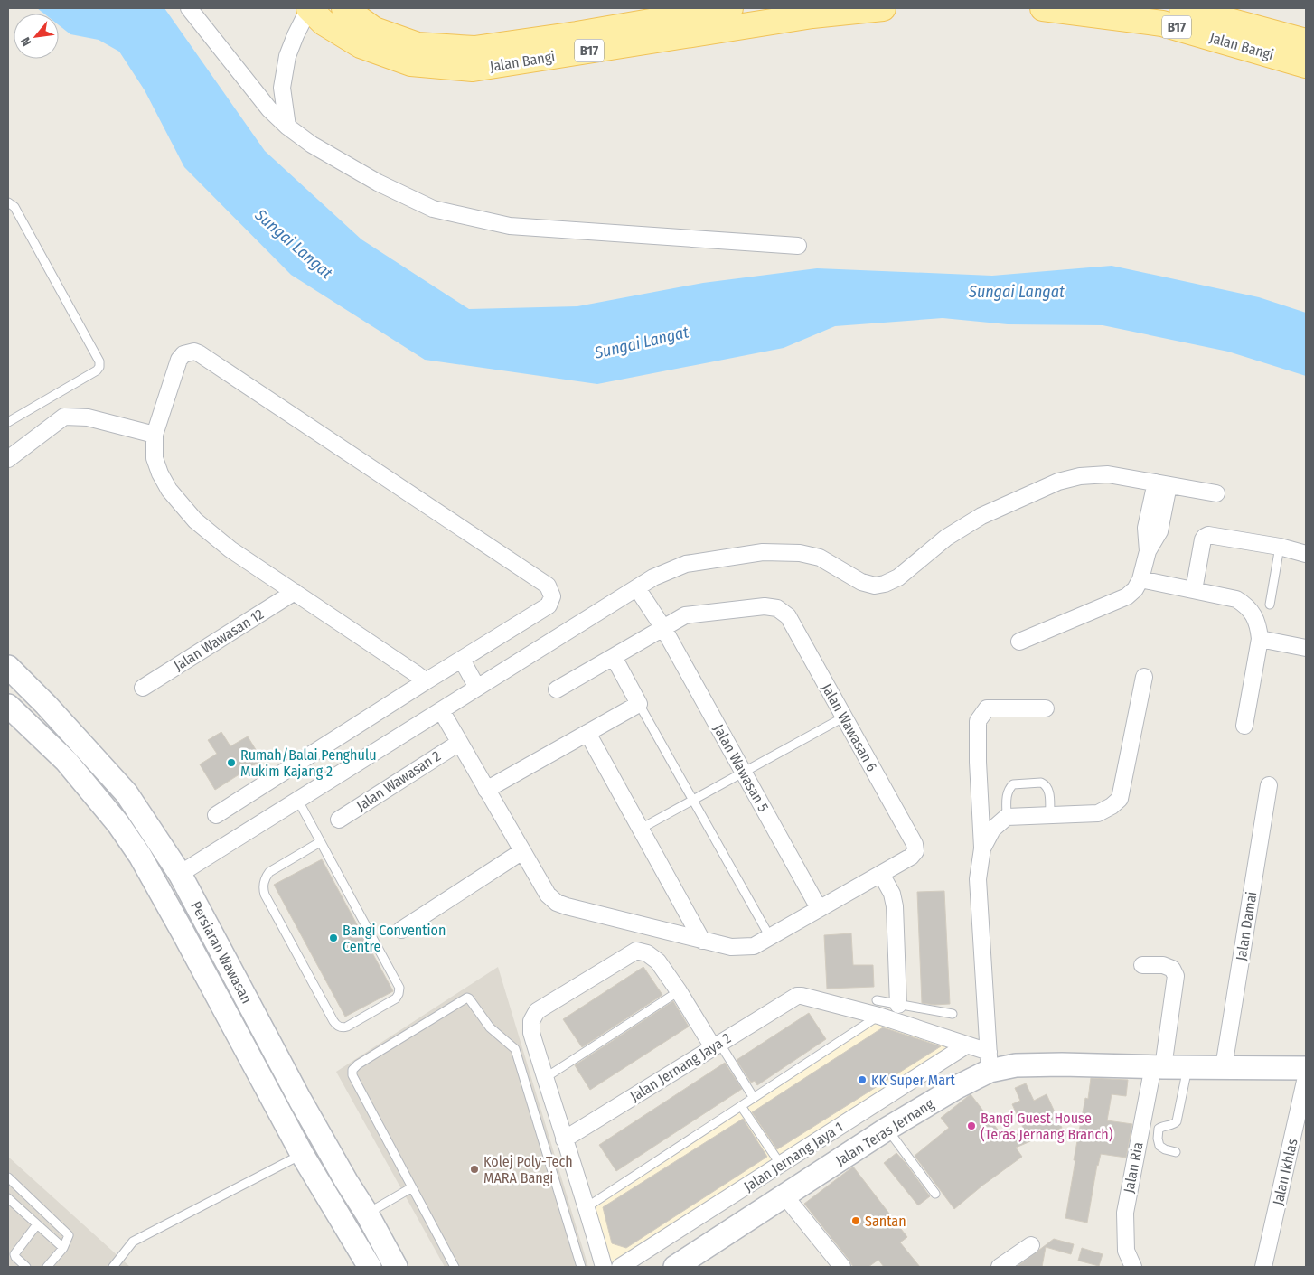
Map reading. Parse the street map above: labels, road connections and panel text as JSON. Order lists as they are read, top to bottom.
{
  "streets": {
    "main road": [
      "B17",
      "Jalan Bangi",
      "Persiaran Wawasan",
      "Jalan Teras Jernang"
    ],
    "street": [
      "Jalan Wawasan 12",
      "Jalan Wawasan 6",
      "Jalan Wawasan 5",
      "Jalan Wawasan 2",
      "Jalan Damai",
      "Jalan Jernang Jaya 2",
      "Jalan Jernang Jaya 1",
      "Jalan Ria",
      "Jalan Ikhlas"
    ]
  },
  "crossings": [
    ["Jalan Wawasan 6", "Jalan Wawasan 5"],
    ["Jalan Damai", "Jalan Teras Jernang"],
    ["Jalan Teras Jernang", "Jalan Ria"]
  ],
  "water": ["Sungai Langat"],
  "places": [
    "Rumah/Balai Penghulu Mukim Kajang 2",
    "Bangi Convention Centre",
    "KK Super Mart",
    "Bangi Guest House (Teras Jernang Branch)",
    "Kolej Poly-Tech MARA Bangi",
    "Santan"
  ],
  "north": "bottom left"
}
